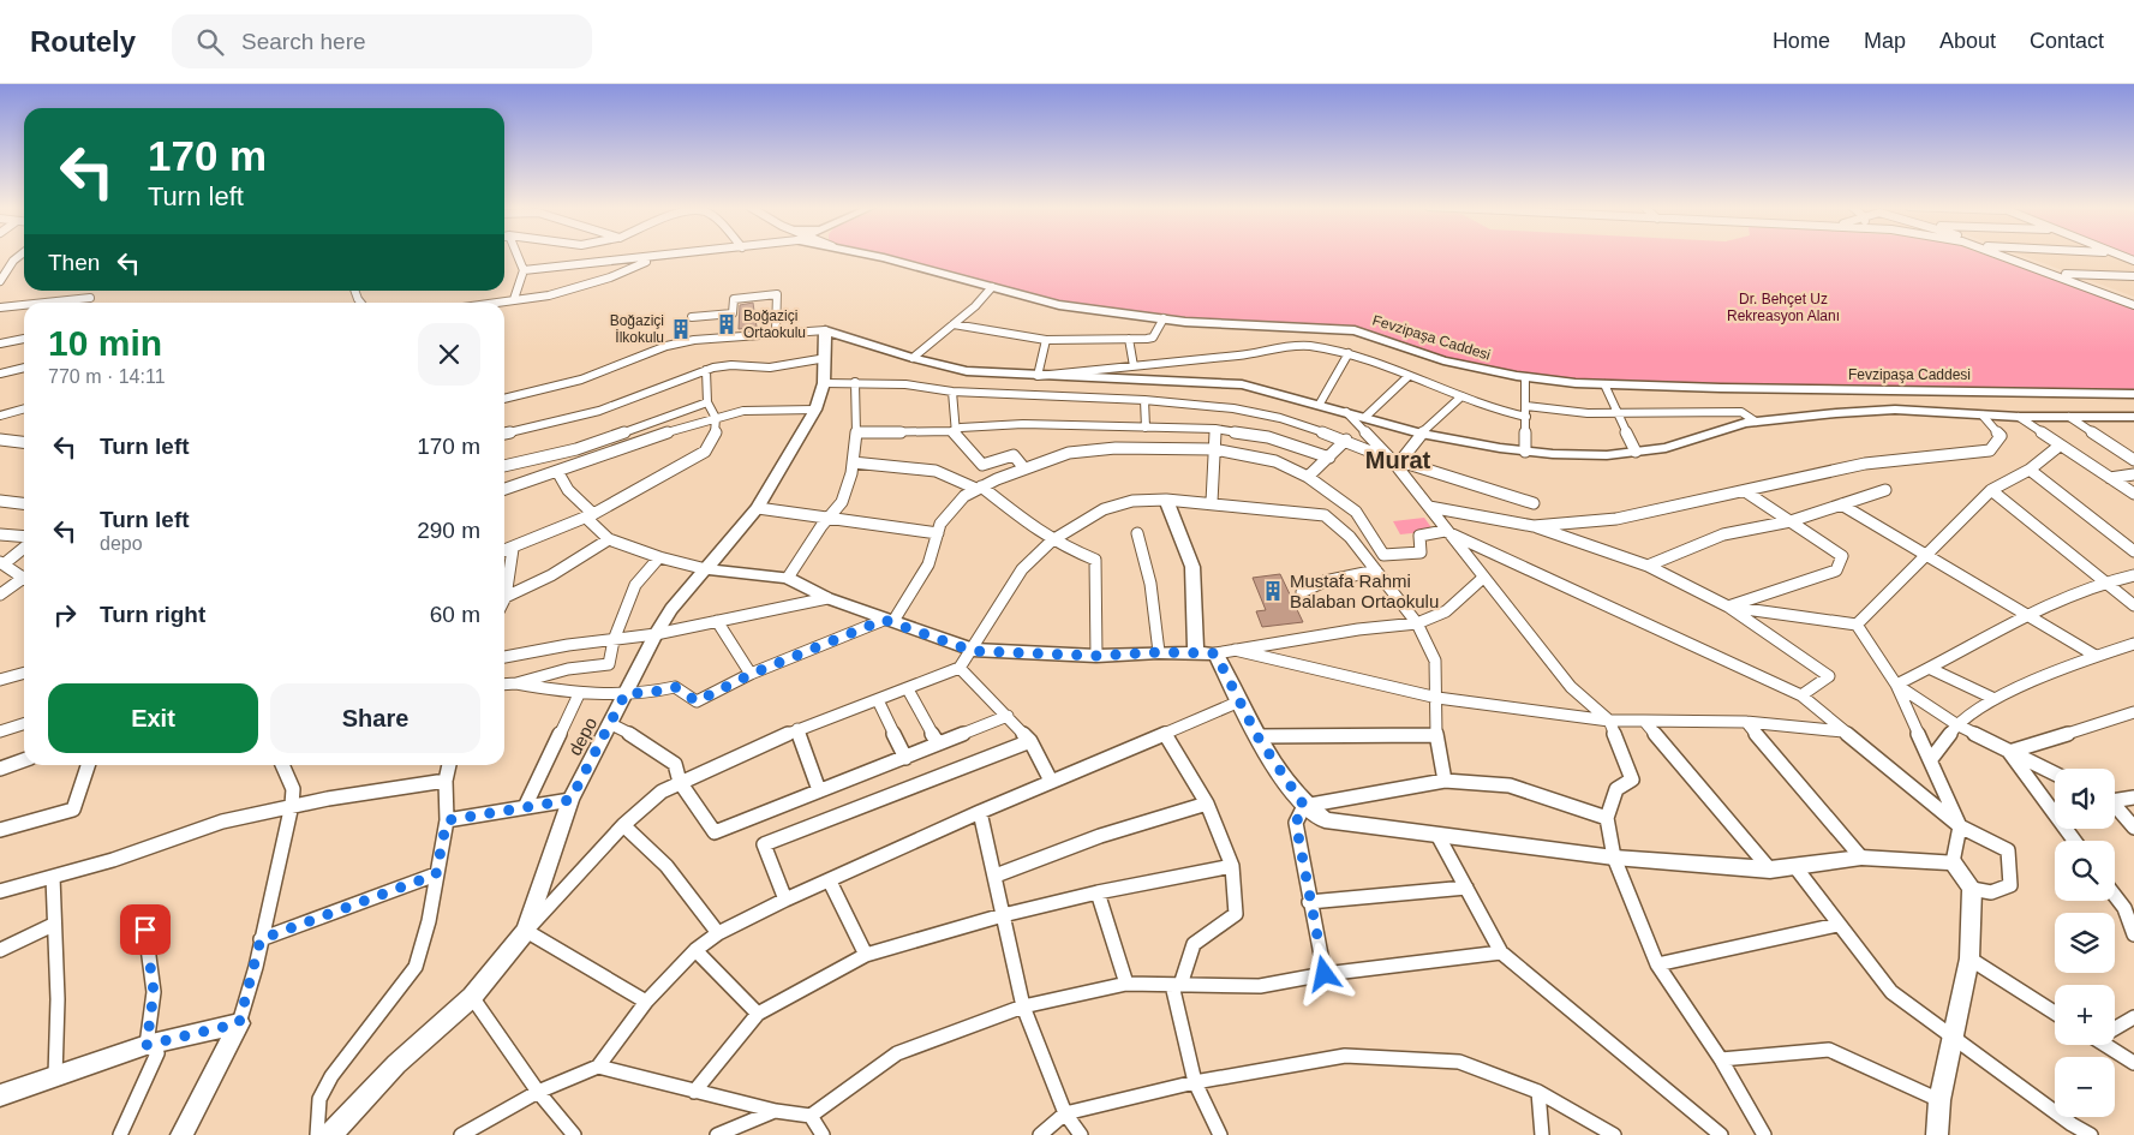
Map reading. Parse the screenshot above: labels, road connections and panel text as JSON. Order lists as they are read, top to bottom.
{
  "streets": {
    "street": ["Fevzipaşa Caddesi", "depo"]
  },
  "districts": ["Murat"],
  "parks": ["Dr. Behçet Uz Rekreasyon Alanı"],
  "places": {
    "building": ["Boğaziçi Ortaokulu", "Boğaziçi İlkokulu", "Mustafa Rahmi Balaban Ortaokulu"]
  },
  "page": {
    "header": "Routely",
    "search": "Search here",
    "nav": [
      "Home",
      "Map",
      "About",
      "Contact"
    ],
    "turn": ["170 m", "Turn left"],
    "then": "Then",
    "heading": ["10 min", "770 m · 14:11"],
    "list": [
      {
        "name": "Turn left",
        "value": "170 m"
      },
      {
        "name": "Turn left",
        "note": "depo",
        "value": "290 m"
      },
      {
        "name": "Turn right",
        "value": "60 m"
      }
    ],
    "buttons": ["Exit", "Share"],
    "map_buttons": ["+", "−"]
  }
}
